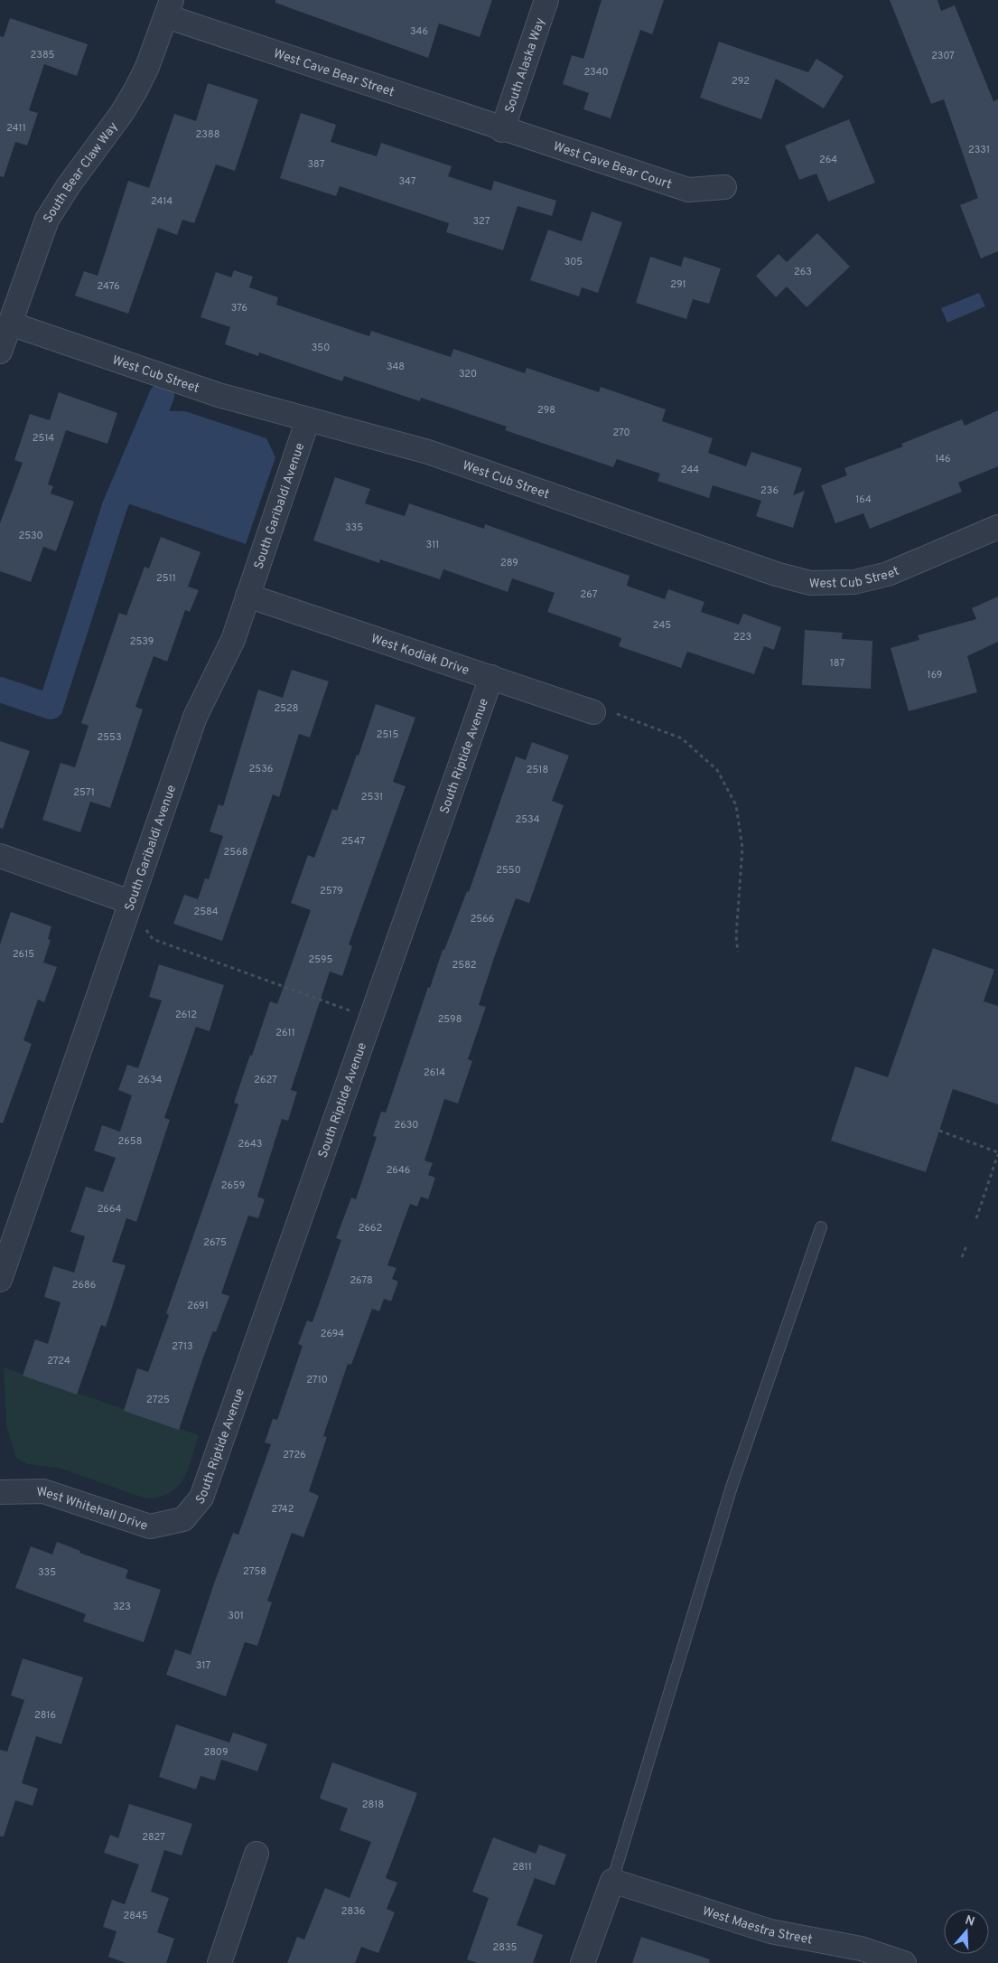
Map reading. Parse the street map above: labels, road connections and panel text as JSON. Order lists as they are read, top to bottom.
{
  "streets": {
    "street": [
      "South Alaska Way",
      "West Cave Bear Street",
      "West Cave Bear Court",
      "South Bear Claw Way",
      "West Cub Street",
      "South Garibaldi Avenue",
      "West Kodiak Drive",
      "South Riptide Avenue",
      "West Whitehall Drive",
      "West Maestra Street"
    ]
  },
  "crossings": [
    ["South Alaska Way", "West Cave Bear Street"],
    ["South Alaska Way", "West Cave Bear Court"],
    ["West Cave Bear Street", "West Cave Bear Court"],
    ["West Cave Bear Street", "South Bear Claw Way"],
    ["South Bear Claw Way", "West Cub Street"],
    ["West Cub Street", "South Garibaldi Avenue"],
    ["South Garibaldi Avenue", "West Kodiak Drive"],
    ["West Kodiak Drive", "South Riptide Avenue"],
    ["South Riptide Avenue", "West Whitehall Drive"]
  ],
  "house_numbers": [
    "346",
    "2385",
    "2307",
    "2340",
    "292",
    "2411",
    "2388",
    "2331",
    "264",
    "387",
    "347",
    "2414",
    "327",
    "305",
    "263",
    "291",
    "2476",
    "376",
    "350",
    "348",
    "320",
    "298",
    "270",
    "2514",
    "146",
    "244",
    "236",
    "164",
    "335",
    "2530",
    "311",
    "289",
    "2511",
    "267",
    "245",
    "223",
    "2539",
    "187",
    "169",
    "2528",
    "2515",
    "2553",
    "2536",
    "2518",
    "2571",
    "2531",
    "2534",
    "2547",
    "2568",
    "2550",
    "2579",
    "2584",
    "2566",
    "2615",
    "2595",
    "2582",
    "2612",
    "2598",
    "2611",
    "2614",
    "2634",
    "2627",
    "2630",
    "2658",
    "2643",
    "2646",
    "2659",
    "2664",
    "2662",
    "2675",
    "2678",
    "2686",
    "2691",
    "2694",
    "2713",
    "2724",
    "2710",
    "2725",
    "2726",
    "2742",
    "2758",
    "335",
    "323",
    "301",
    "317",
    "2816",
    "2809",
    "2818",
    "2827",
    "2811",
    "2836",
    "2845",
    "2835"
  ],
  "north": "top"
}
